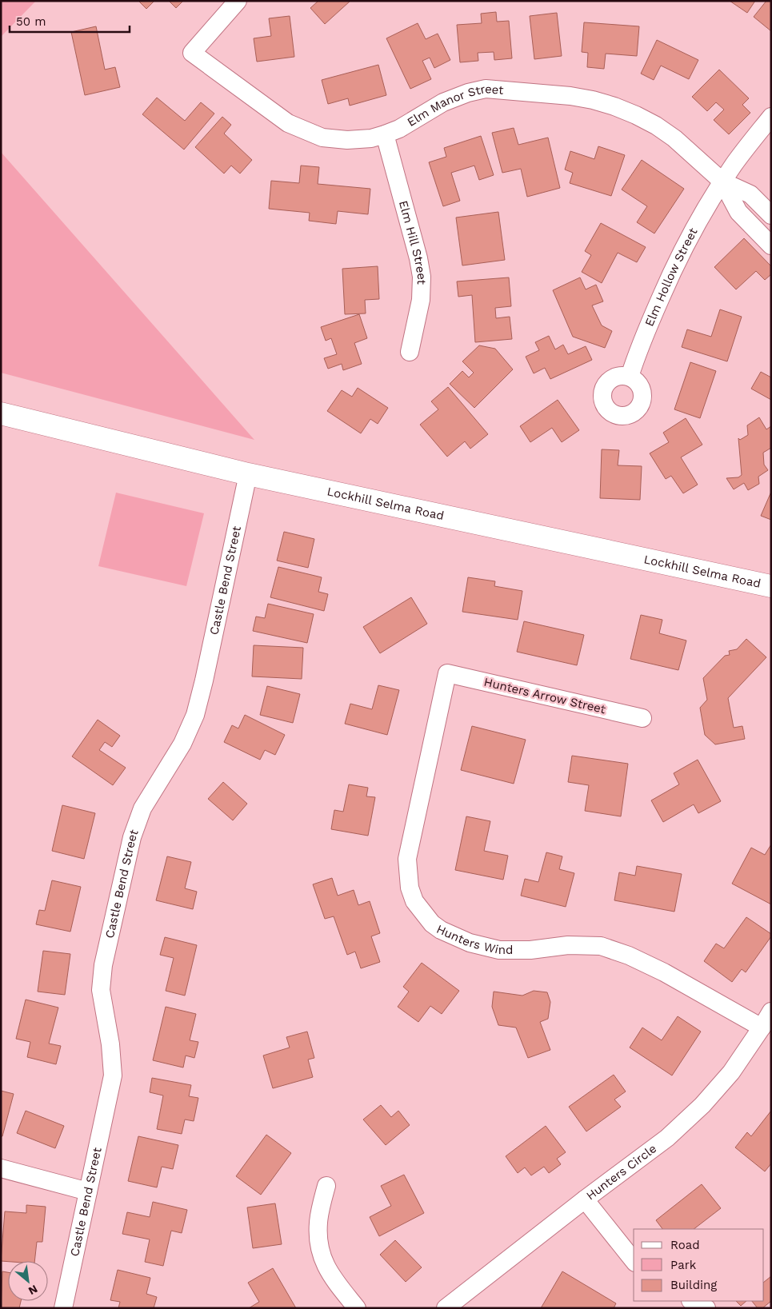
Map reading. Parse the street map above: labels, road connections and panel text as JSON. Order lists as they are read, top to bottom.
{
  "streets": {
    "main road": ["Lockhill Selma Road"],
    "street": [
      "Elm Manor Street",
      "Elm Hill Street",
      "Elm Hollow Street",
      "Castle Bend Street",
      "Hunters Arrow Street",
      "Hunters Wind",
      "Hunters Circle"
    ]
  },
  "crossings": [
    ["Elm Manor Street", "Elm Hill Street"],
    ["Elm Manor Street", "Elm Hollow Street"],
    ["Lockhill Selma Road", "Castle Bend Street"],
    ["Hunters Arrow Street", "Hunters Wind"],
    ["Hunters Wind", "Hunters Circle"]
  ],
  "legend": ["Road", "Park", "Building"],
  "scale_bar": "50 m",
  "north": "bottom right"
}
